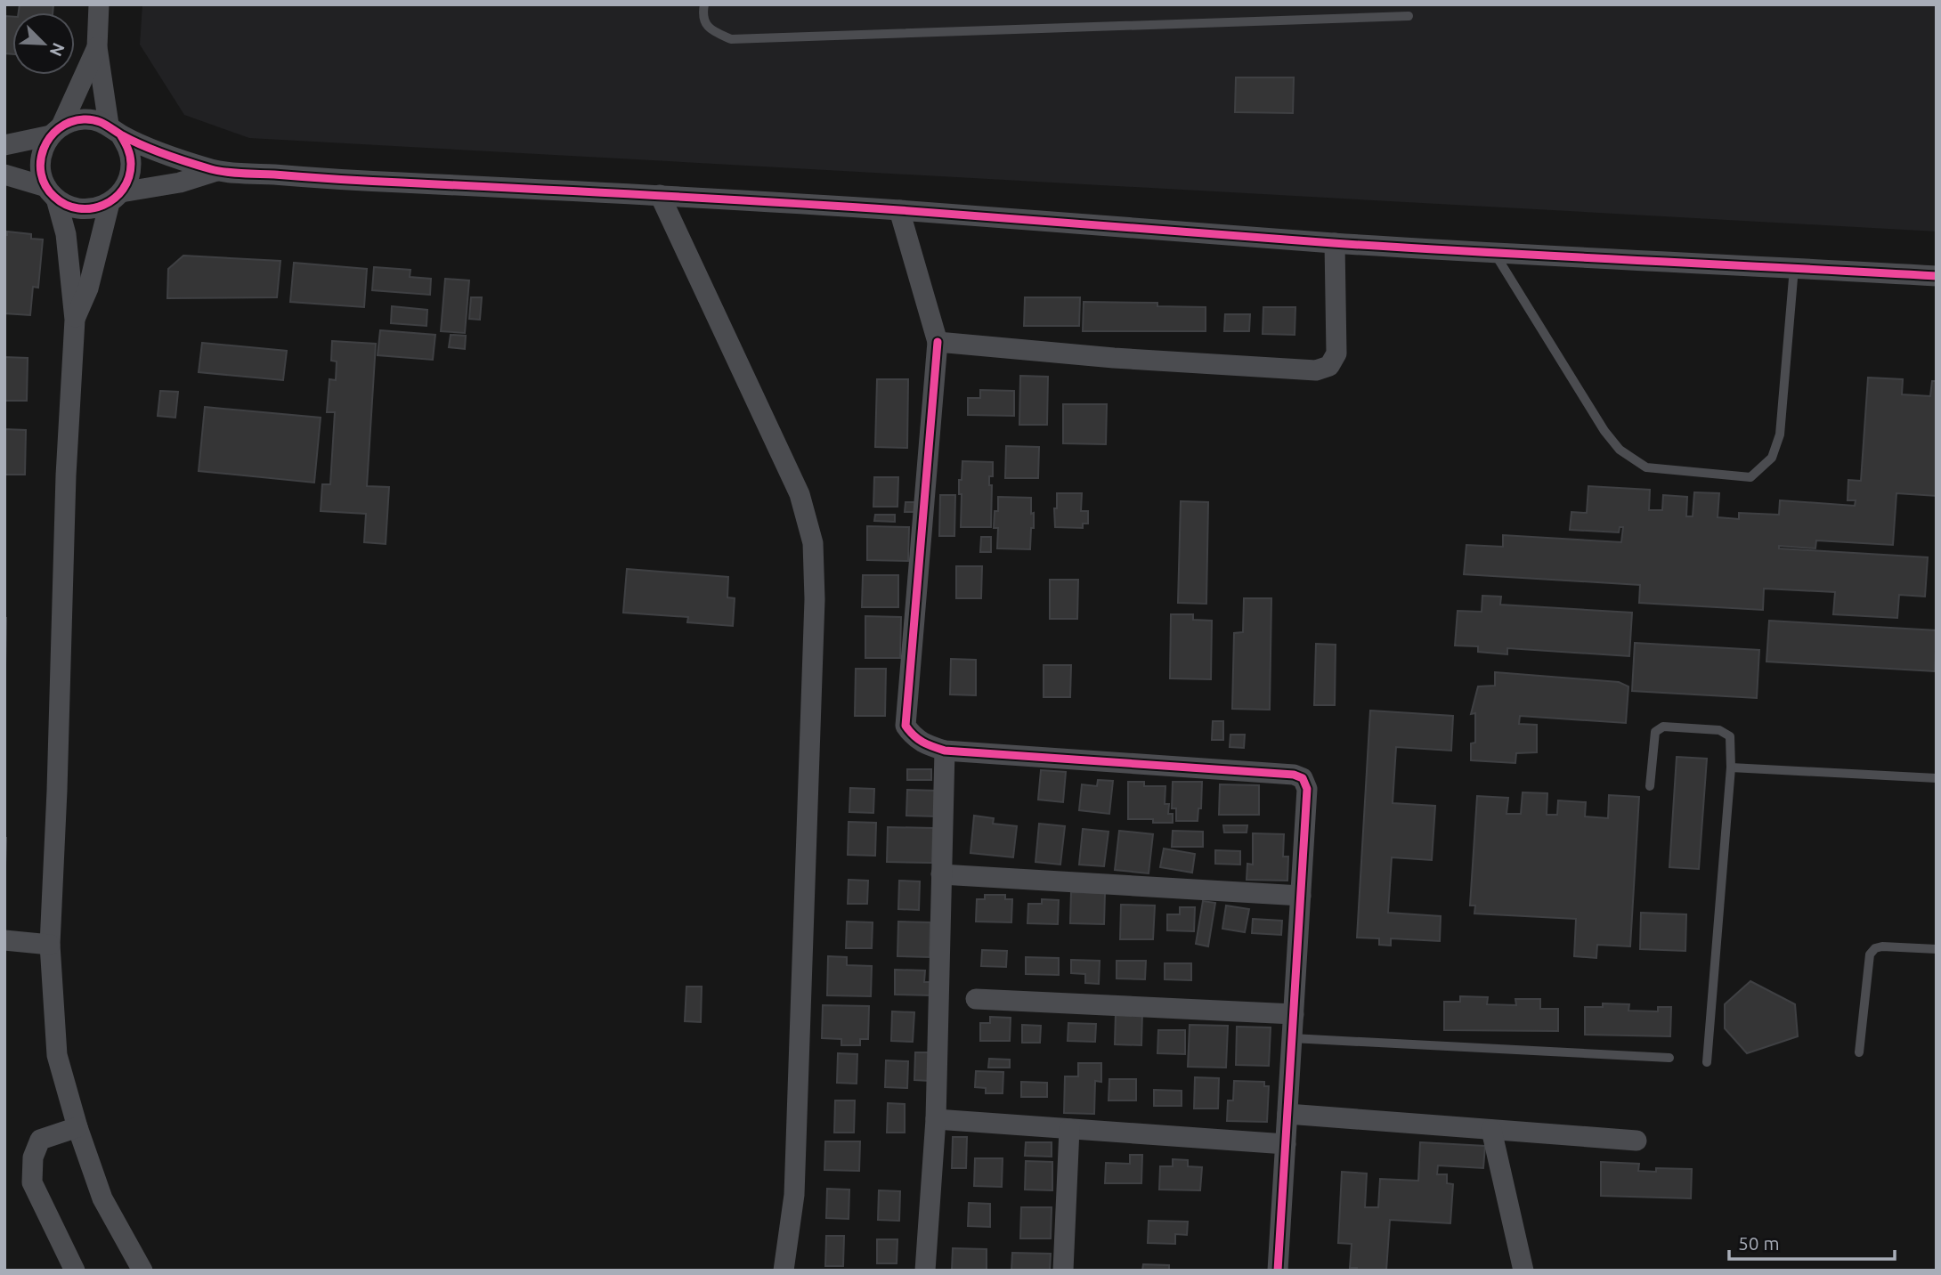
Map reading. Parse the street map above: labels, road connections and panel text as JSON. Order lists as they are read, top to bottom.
{
  "scale_bar": "50 m",
  "north": "bottom right"
}
